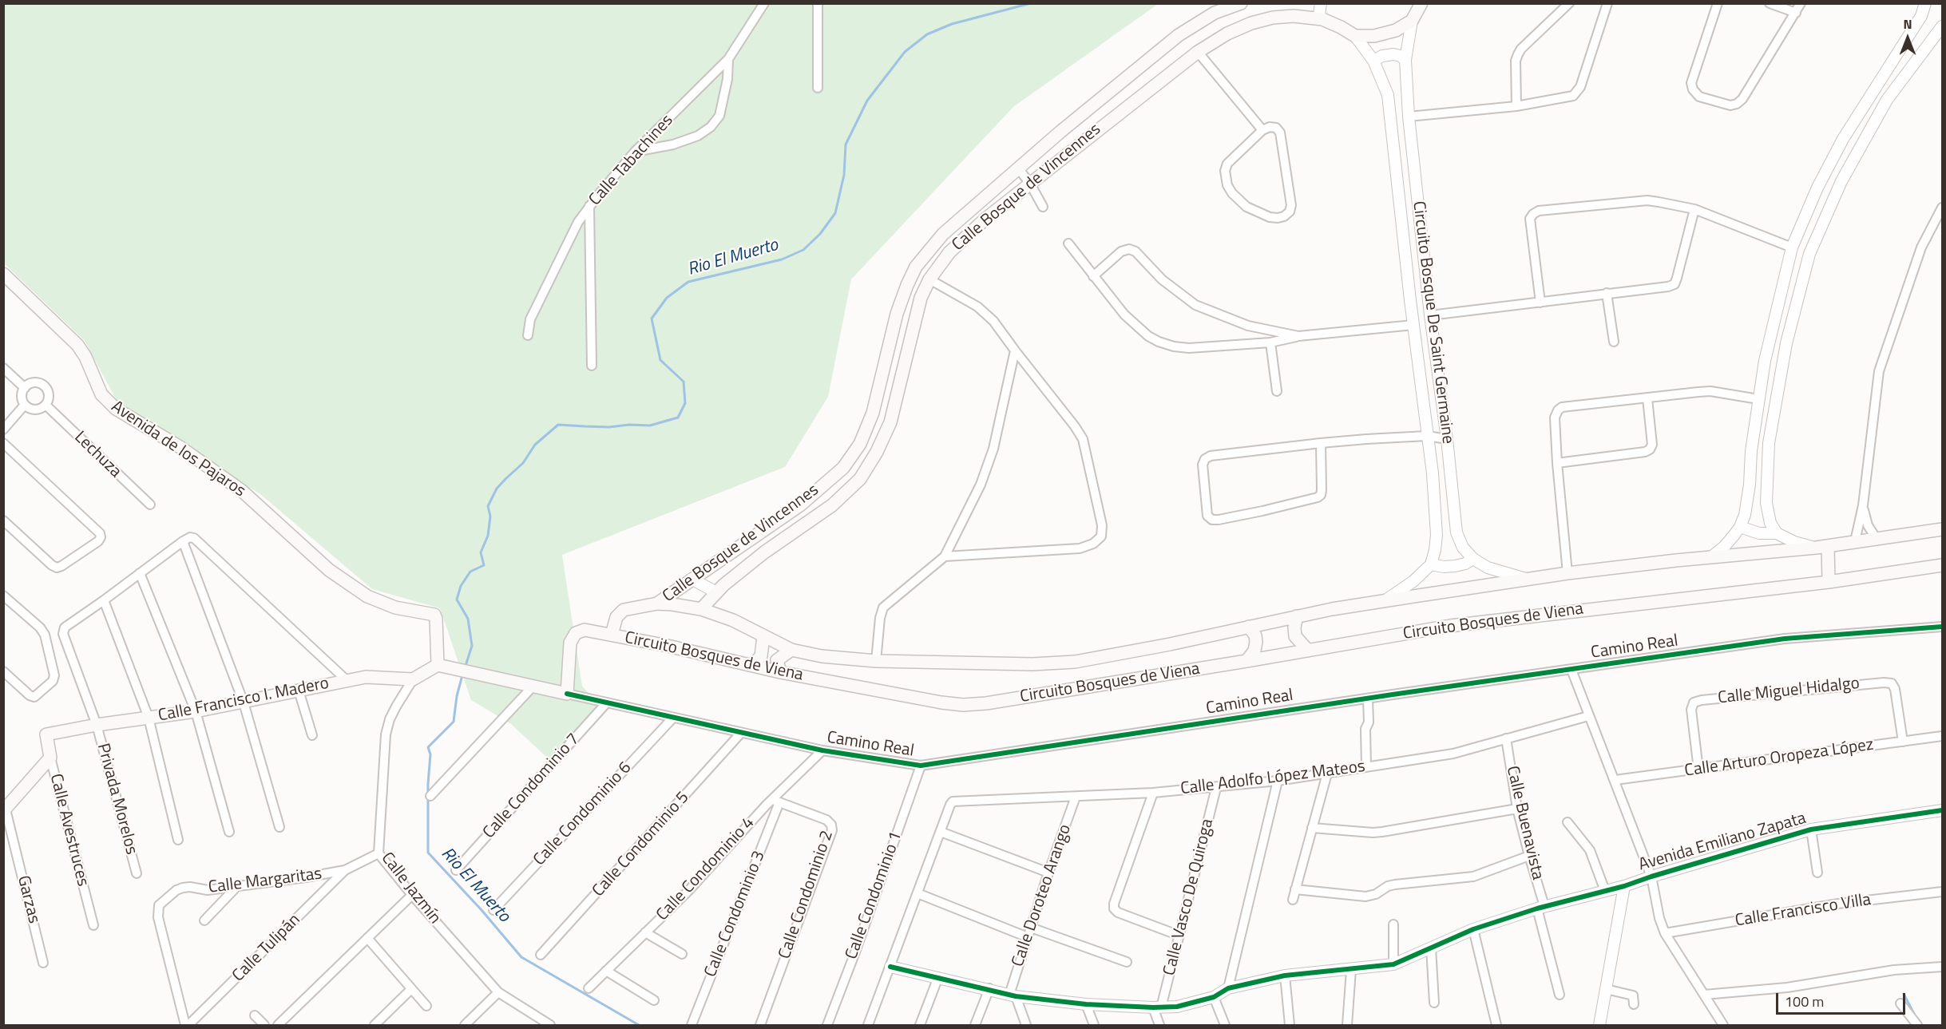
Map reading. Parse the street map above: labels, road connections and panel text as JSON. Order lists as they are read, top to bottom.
{
  "streets": {
    "main road": [
      "Calle Bosque de Vincennes",
      "Avenida de los Pajaros",
      "Circuito Bosques de Viena",
      "Camino Real",
      "Calle Francisco I. Madero",
      "Calle Avestruces"
    ],
    "street": [
      "Calle Tabachines",
      "Circuito Bosque De Saint Germaine",
      "Lechuza",
      "Calle Miguel Hidalgo",
      "Calle Arturo Oropeza López",
      "Calle Adolfo López Mateos",
      "Calle Condominio 7",
      "Privada Morelos",
      "Calle Condominio 6",
      "Calle Buenavista",
      "Avenida Emiliano Zapata",
      "Calle Condominio 5",
      "Calle Condominio 4",
      "Calle Margaritas",
      "Calle Jazmín",
      "Calle Condominio 2",
      "Calle Condominio 1",
      "Calle Doroteo Arango",
      "Calle Vasco De Quiroga",
      "Garzas",
      "Calle Francisco Villa",
      "Calle Condominio 3",
      "Calle Tulipán"
    ]
  },
  "crossings": [
    ["Calle Bosque de Vincennes", "Circuito Bosques de Viena"],
    ["Circuito Bosque De Saint Germaine", "Circuito Bosques de Viena"],
    ["Avenida de los Pajaros", "Camino Real"],
    ["Camino Real", "Calle Condominio 7"],
    ["Camino Real", "Calle Condominio 6"],
    ["Camino Real", "Calle Condominio 5"],
    ["Camino Real", "Calle Condominio 4"],
    ["Camino Real", "Calle Condominio 1"],
    ["Calle Miguel Hidalgo", "Calle Arturo Oropeza López"],
    ["Calle Francisco I. Madero", "Privada Morelos"],
    ["Calle Francisco I. Madero", "Calle Avestruces"],
    ["Calle Francisco I. Madero", "Calle Jazmín"],
    ["Calle Adolfo López Mateos", "Calle Buenavista"],
    ["Calle Adolfo López Mateos", "Calle Doroteo Arango"],
    ["Calle Adolfo López Mateos", "Calle Vasco De Quiroga"],
    ["Calle Condominio 4", "Calle Condominio 2"],
    ["Calle Condominio 4", "Calle Condominio 3"],
    ["Calle Margaritas", "Calle Jazmín"],
    ["Calle Margaritas", "Calle Tulipán"],
    ["Calle Condominio 2", "Calle Condominio 3"]
  ],
  "water": ["Rio El Muerto"],
  "scale_bar": "100 m",
  "north": "top"
}
